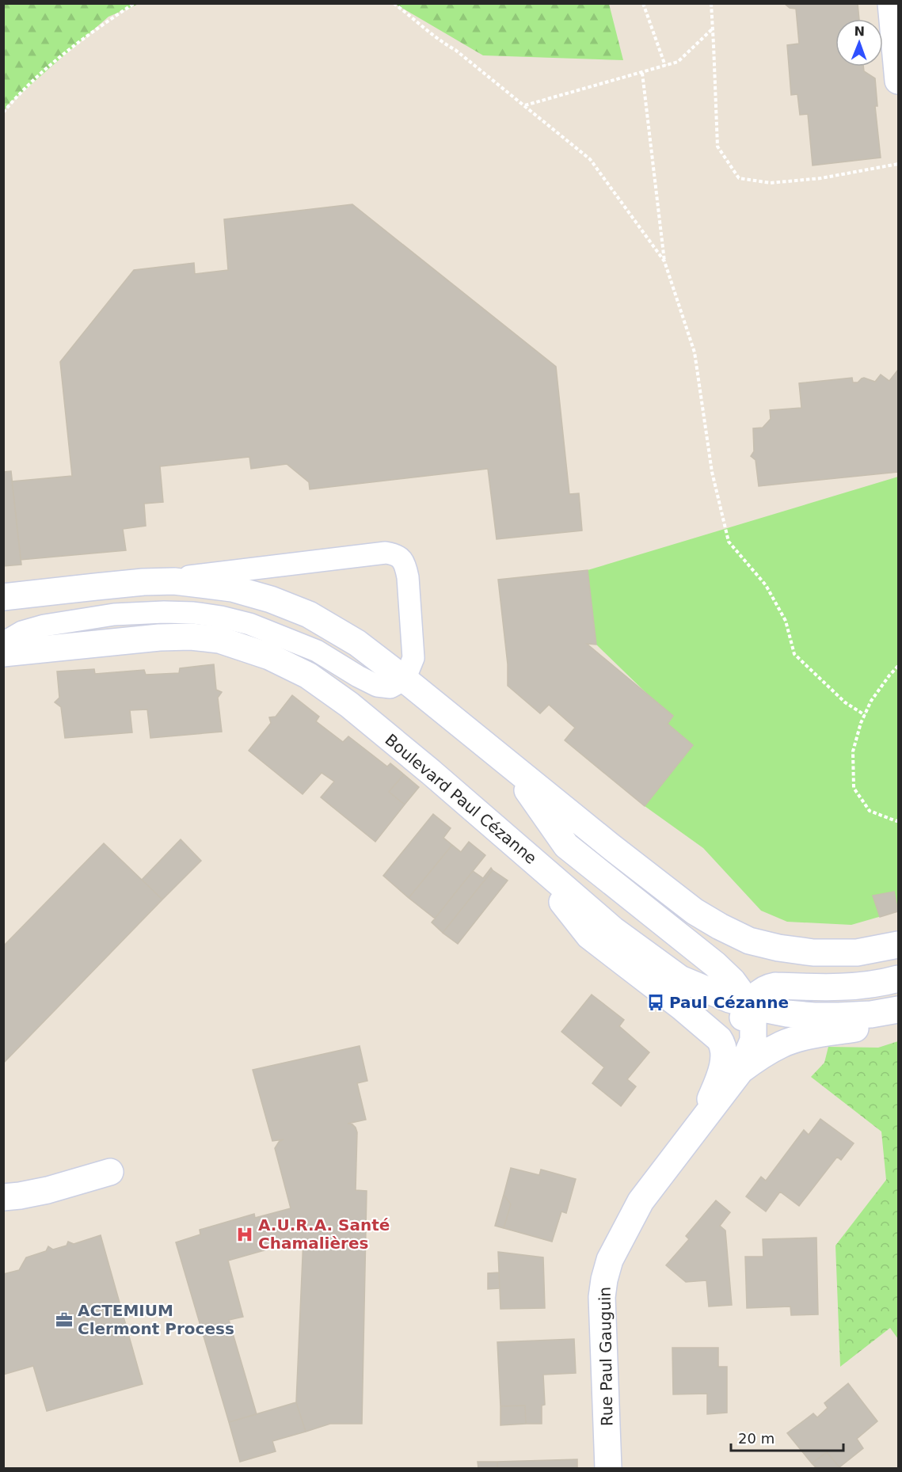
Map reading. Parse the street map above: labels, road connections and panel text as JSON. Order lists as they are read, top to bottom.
{
  "streets": {
    "street": ["Boulevard Paul Cézanne", "Rue Paul Gauguin"]
  },
  "crossings": [
    ["Boulevard Paul Cézanne", "Rue Paul Gauguin"]
  ],
  "places": {
    "bus stop": ["Paul Cézanne"],
    "hospital": ["A.U.R.A. Santé Chamalières"],
    "office": ["ACTEMIUM Clermont Process"]
  },
  "scale_bar": "20 m",
  "north": "top"
}
